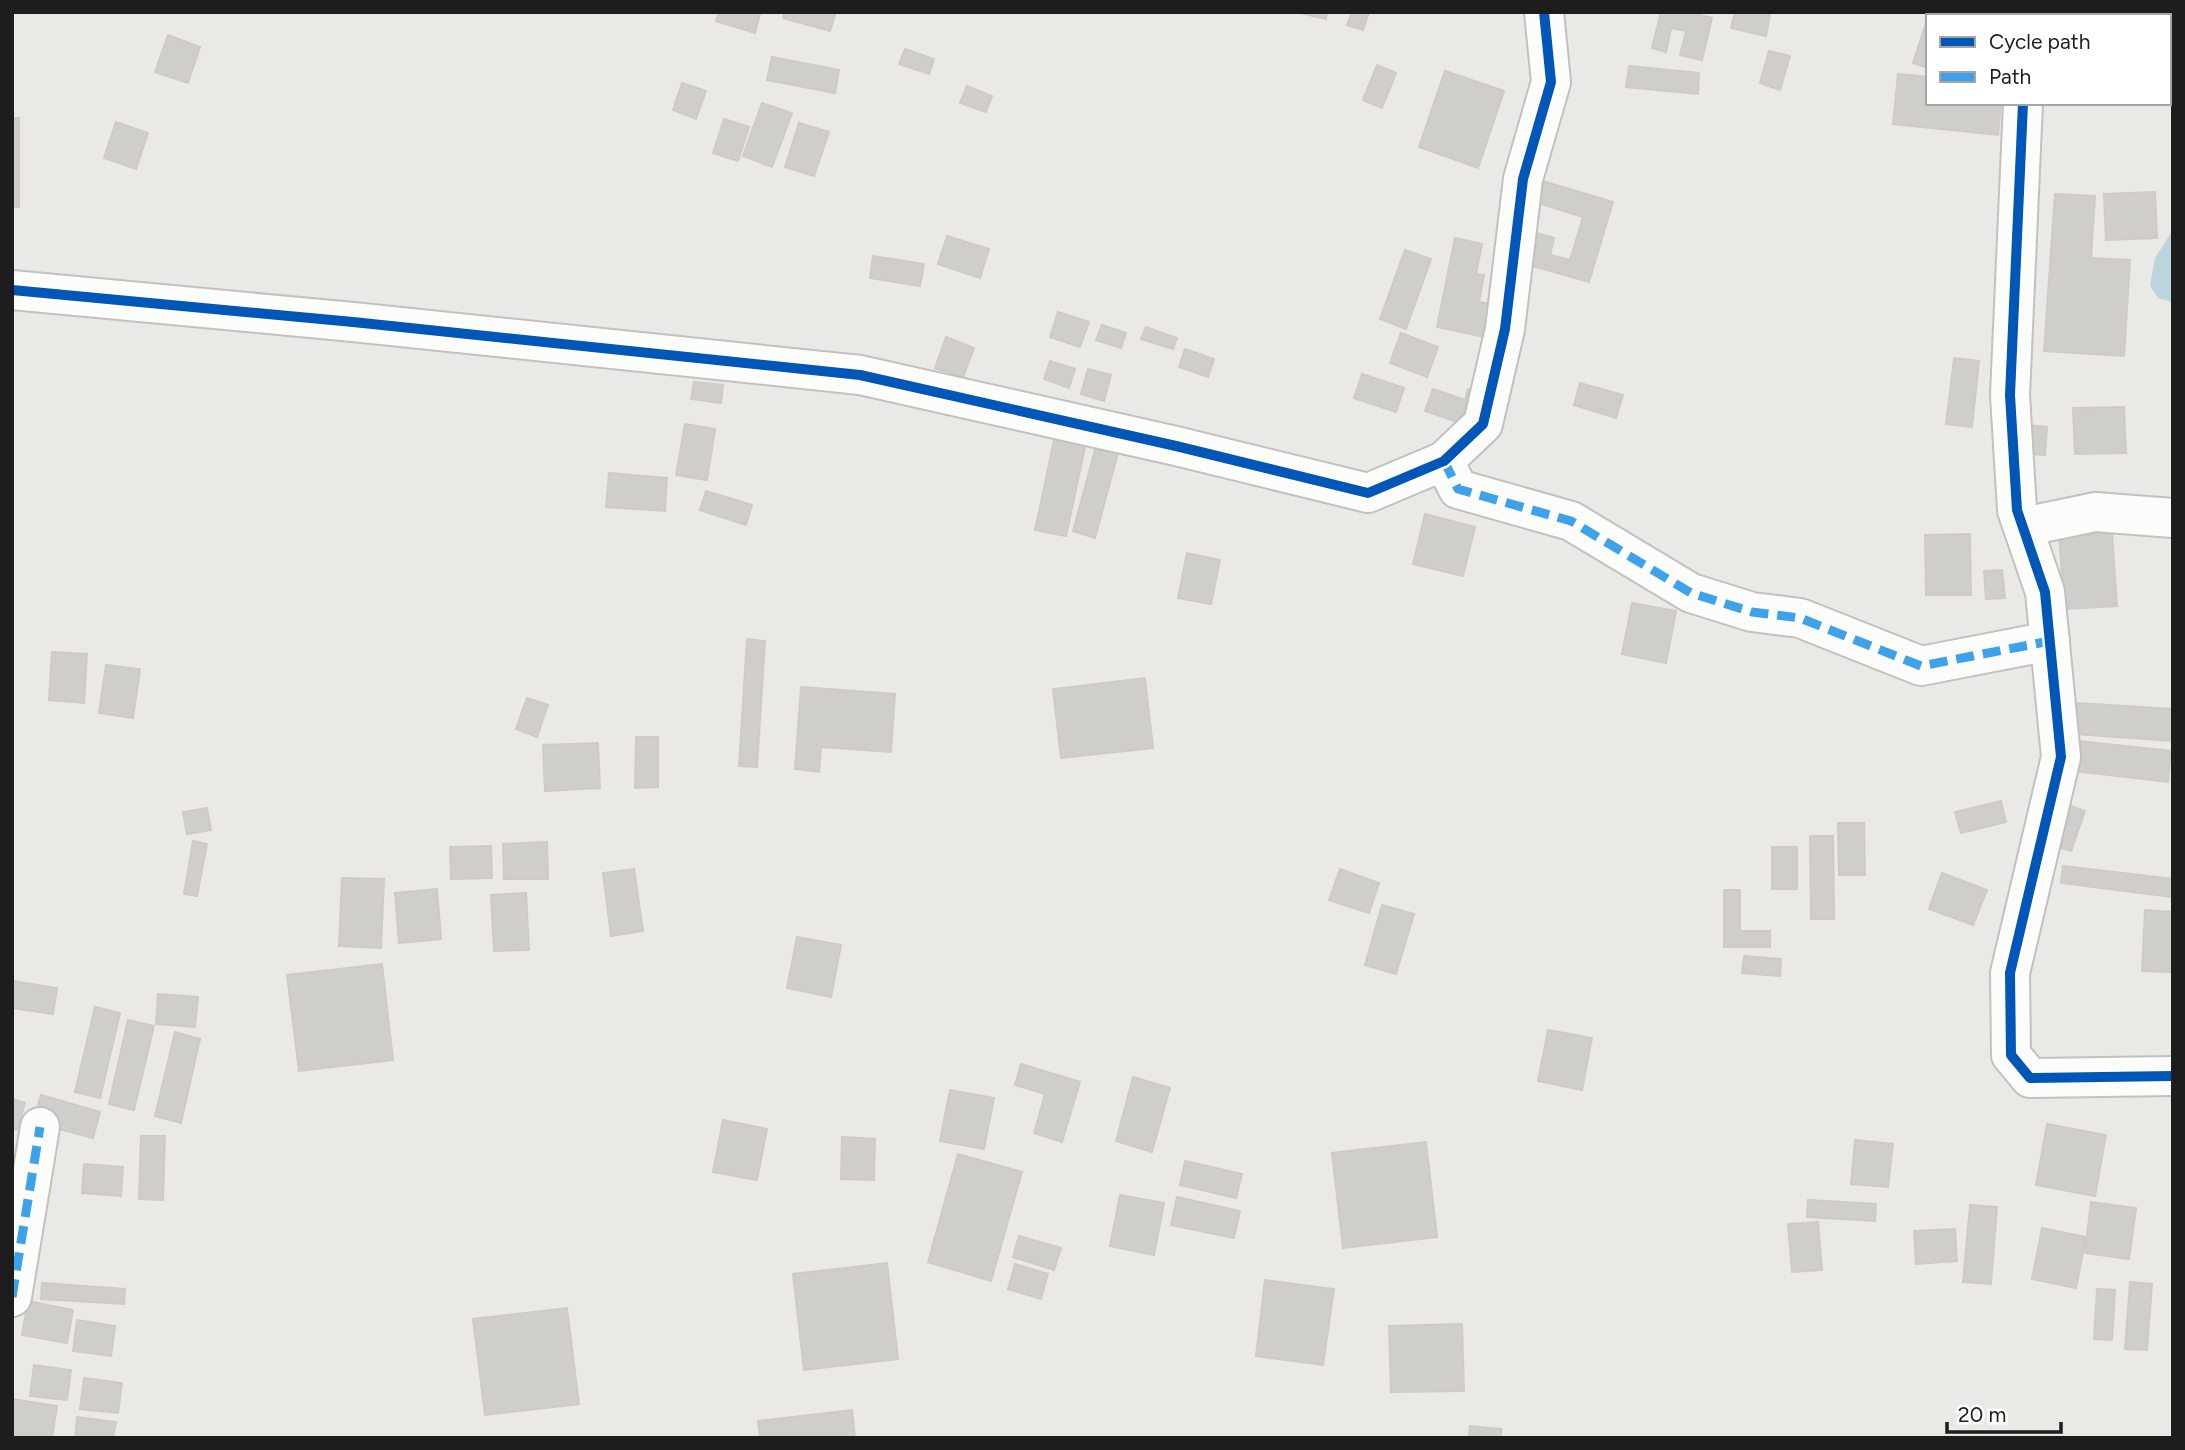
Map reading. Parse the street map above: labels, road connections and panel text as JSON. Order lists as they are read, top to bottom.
{
  "legend": ["Cycle path", "Path"],
  "scale_bar": "20 m"
}
